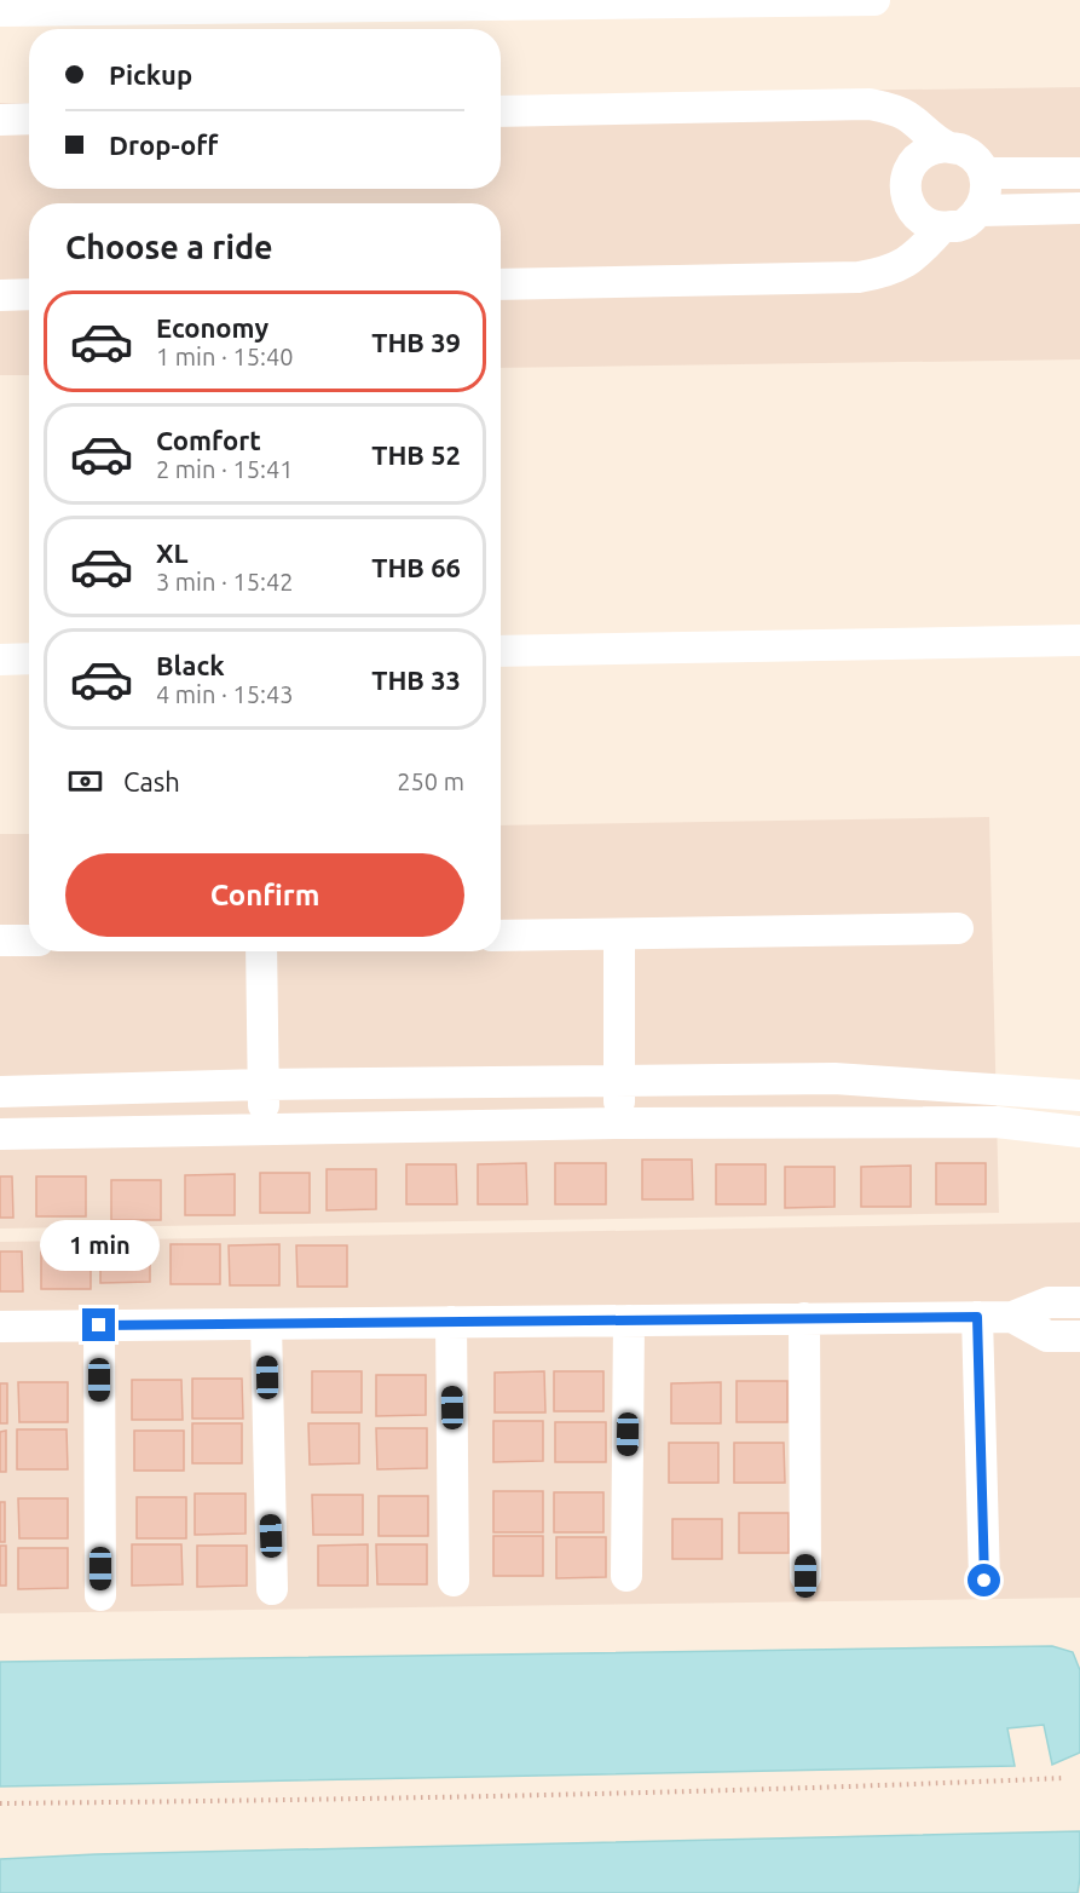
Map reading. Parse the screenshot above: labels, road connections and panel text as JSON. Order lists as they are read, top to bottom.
{
  "page": {
    "banner": ["Pickup", "Drop-off"],
    "heading": "Choose a ride",
    "list": [
      {
        "name": "Economy",
        "note": "1 min · 15:40",
        "value": "THB 39"
      },
      {
        "name": "Comfort",
        "note": "2 min · 15:41",
        "value": "THB 52"
      },
      {
        "name": "XL",
        "note": "3 min · 15:42",
        "value": "THB 66"
      },
      {
        "name": "Black",
        "note": "4 min · 15:43",
        "value": "THB 33"
      }
    ],
    "pay": ["Cash", "250 m"],
    "buttons": "Confirm",
    "bubble": "1 min"
  }
}
